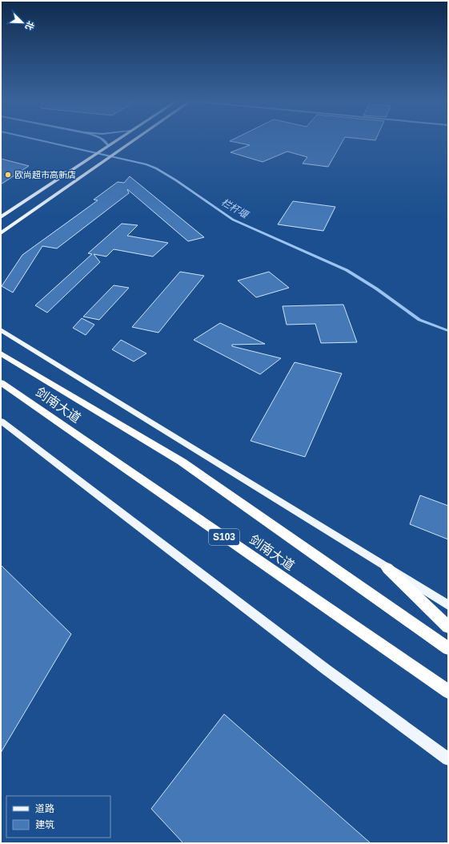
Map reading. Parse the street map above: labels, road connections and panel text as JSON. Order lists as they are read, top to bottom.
{
  "streets": {
    "highway": ["剑南大道", "S103"]
  },
  "water": ["栏杆堰"],
  "places": ["欧尚超市高新店"],
  "legend": ["道路", "建筑"],
  "north": "bottom right"
}
